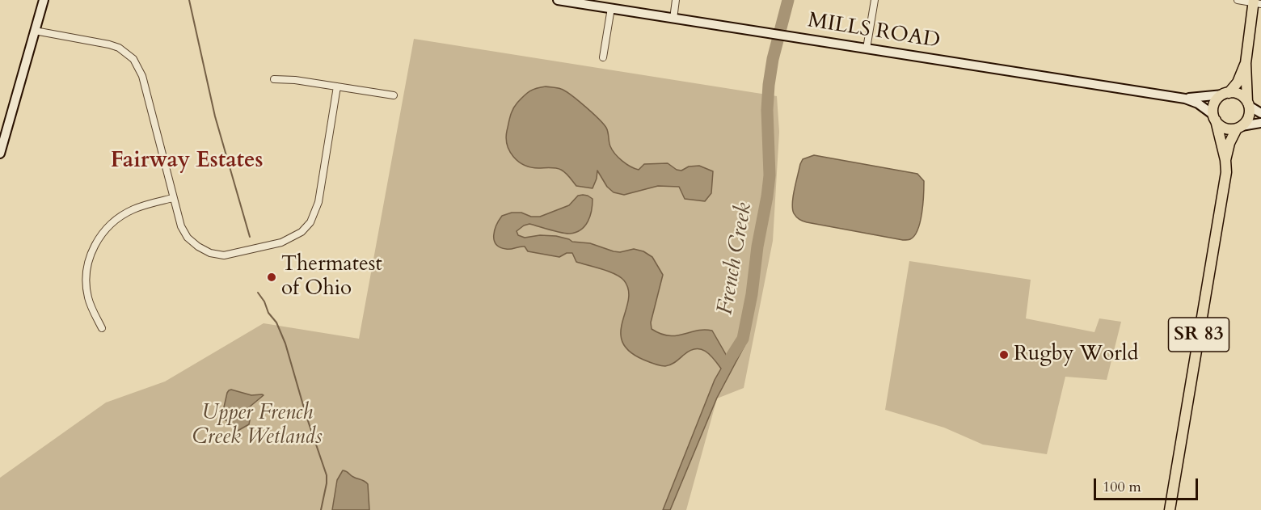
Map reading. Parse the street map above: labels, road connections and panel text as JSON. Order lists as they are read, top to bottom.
{
  "streets": {
    "main road": ["SR 83"],
    "street": ["MILLS ROAD"]
  },
  "crossings": [
    ["MILLS ROAD", "SR 83"]
  ],
  "districts": ["Fairway Estates"],
  "water": ["French Creek"],
  "parks": ["Upper French Creek Wetlands"],
  "places": ["Thermatest of Ohio", "Rugby World"],
  "scale_bar": "100 m"
}
